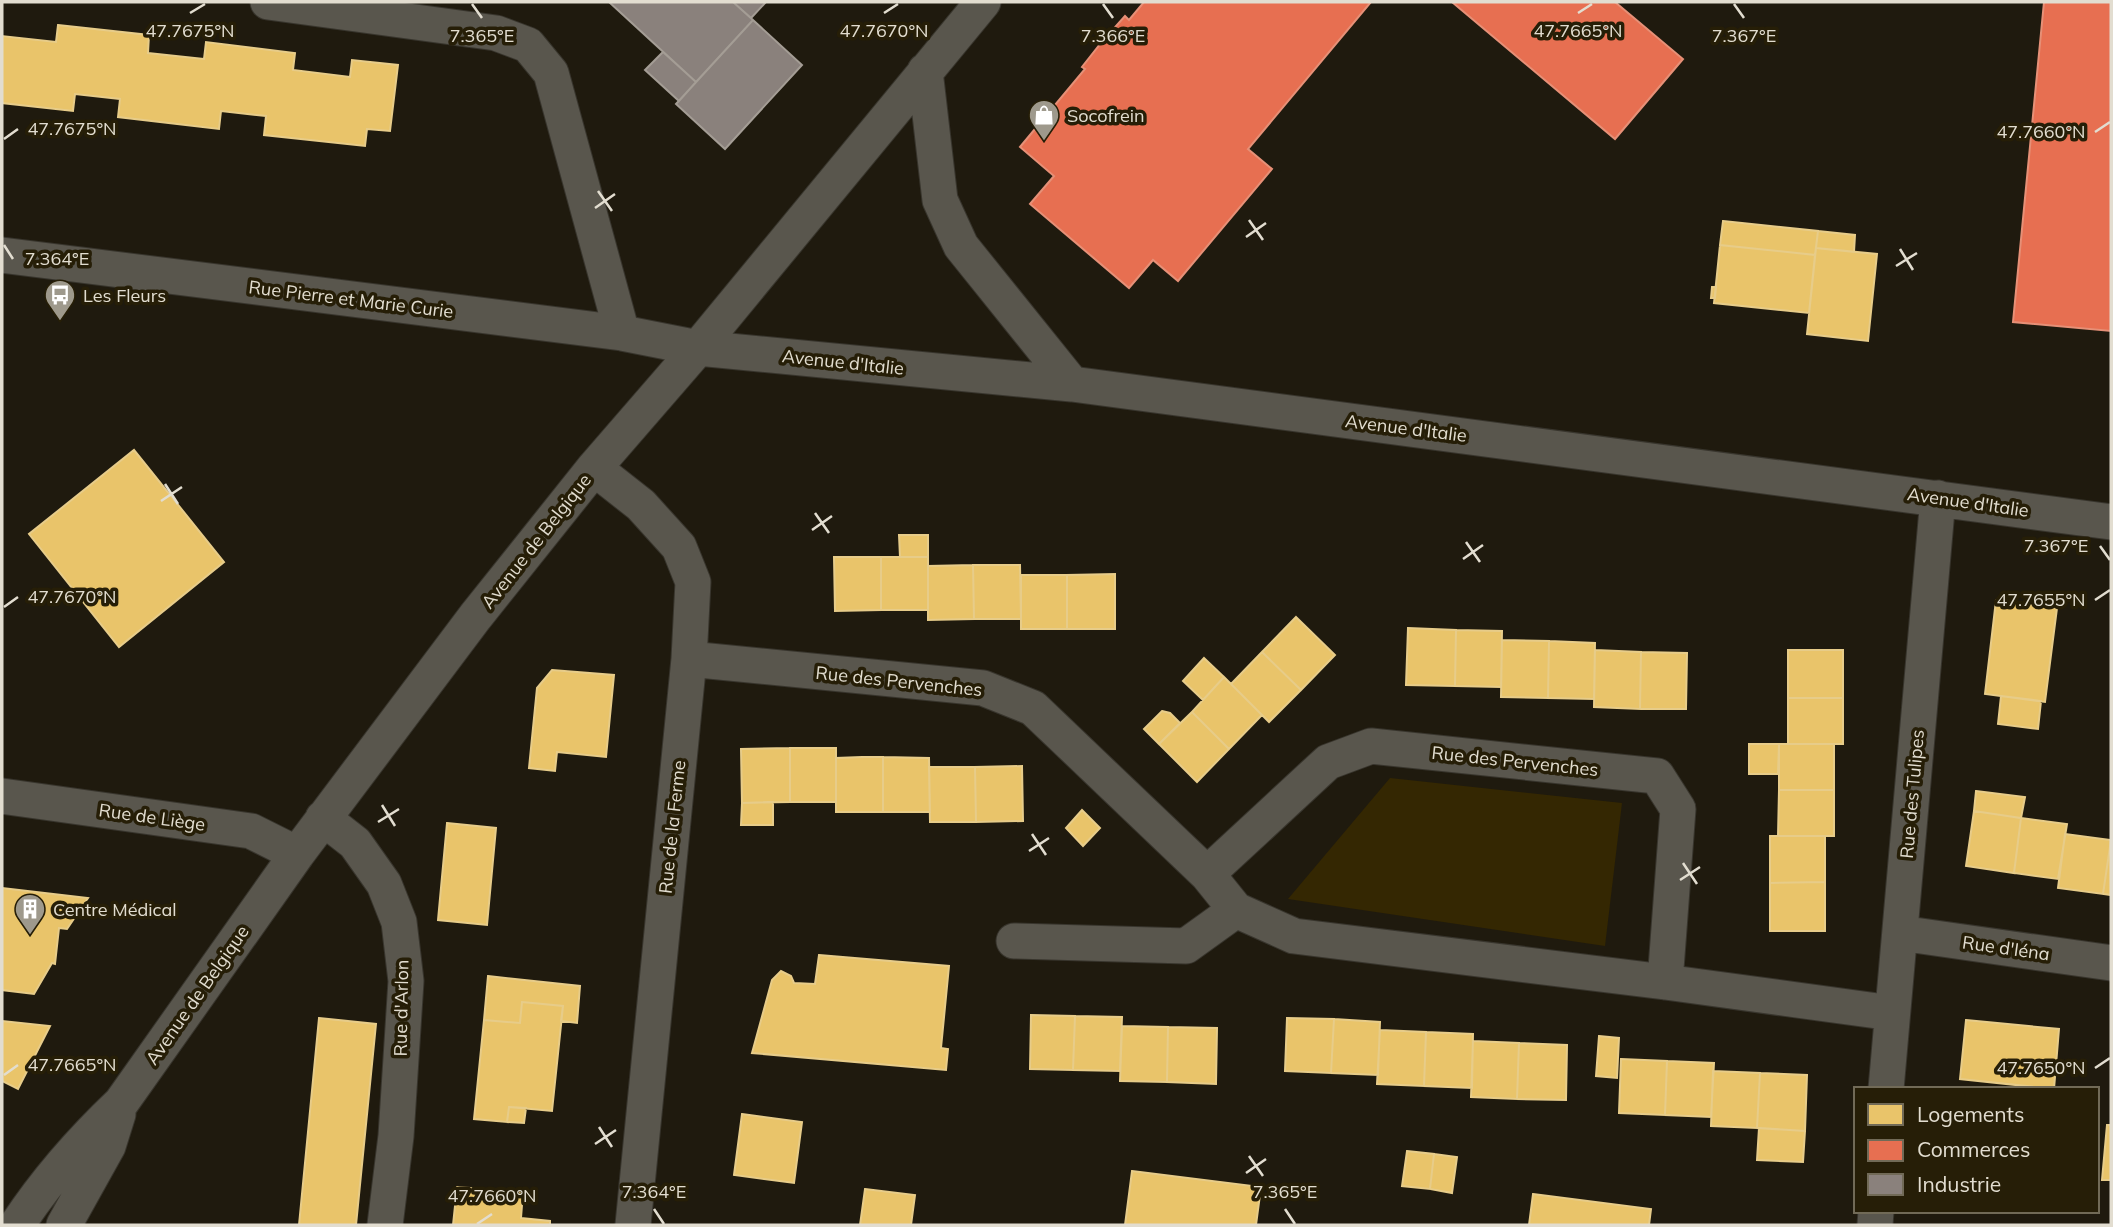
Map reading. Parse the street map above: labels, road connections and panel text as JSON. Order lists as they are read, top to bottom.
{
  "streets": {
    "street": [
      "Rue Pierre et Marie Curie",
      "Avenue d'Italie",
      "Avenue de Belgique",
      "Rue des Pervenches",
      "Rue des Tulipes",
      "Rue de Liège",
      "Rue de la Ferme",
      "Rue d'Iéna",
      "Rue d'Arlon"
    ]
  },
  "crossings": [
    ["Rue Pierre et Marie Curie", "Avenue d'Italie"],
    ["Rue Pierre et Marie Curie", "Avenue de Belgique"],
    ["Avenue d'Italie", "Avenue de Belgique"],
    ["Avenue d'Italie", "Rue des Tulipes"],
    ["Avenue de Belgique", "Rue de Liège"],
    ["Avenue de Belgique", "Rue de la Ferme"],
    ["Avenue de Belgique", "Rue d'Arlon"],
    ["Rue des Pervenches", "Rue des Tulipes"],
    ["Rue des Pervenches", "Rue de la Ferme"],
    ["Rue des Tulipes", "Rue d'Iéna"]
  ],
  "places": {
    "shop": ["Socofrein"],
    "bus stop": ["Les Fleurs"],
    "building": ["Centre Médical"]
  },
  "legend": ["Logements", "Commerces", "Industrie"],
  "coordinates": [
    "47.7675°N",
    "47.7670°N",
    "47.7665°N",
    "7.365°E",
    "7.366°E",
    "7.367°E",
    "47.7660°N",
    "7.364°E",
    "47.7655°N",
    "47.7650°N"
  ]
}
